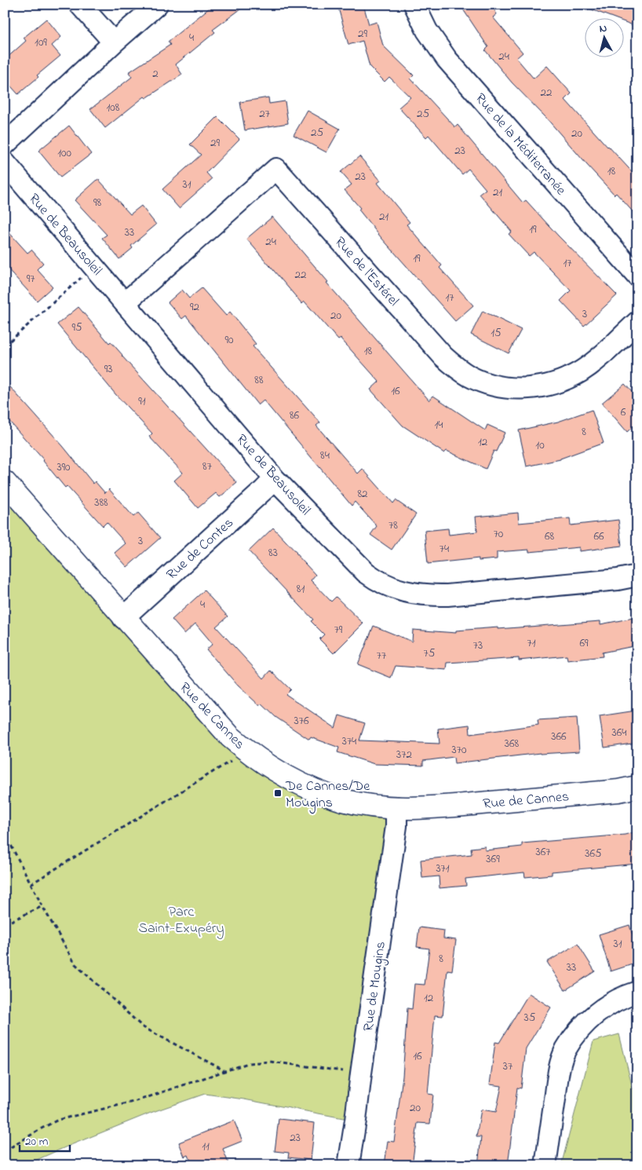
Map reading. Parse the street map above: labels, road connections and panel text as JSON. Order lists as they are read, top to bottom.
{
  "streets": {
    "street": [
      "Rue de la Méditerranée",
      "Rue de Beausoleil",
      "Rue de l'Estérel",
      "Rue de Contes",
      "Rue de Cannes",
      "Rue de Mougins"
    ]
  },
  "crossings": [
    ["Rue de Beausoleil", "Rue de l'Estérel"],
    ["Rue de Beausoleil", "Rue de Contes"],
    ["Rue de Contes", "Rue de Cannes"],
    ["Rue de Cannes", "Rue de Mougins"]
  ],
  "parks": ["Parc Saint-Exupéry"],
  "places": {
    "transit": ["De Cannes/De Mougins"]
  },
  "house_numbers": [
    "29",
    "4",
    "109",
    "24",
    "2",
    "22",
    "108",
    "27",
    "25",
    "25",
    "20",
    "29",
    "23",
    "100",
    "18",
    "23",
    "31",
    "21",
    "98",
    "21",
    "19",
    "33",
    "24",
    "19",
    "17",
    "22",
    "97",
    "17",
    "92",
    "3",
    "20",
    "95",
    "15",
    "90",
    "18",
    "93",
    "88",
    "16",
    "91",
    "6",
    "86",
    "14",
    "8",
    "12",
    "10",
    "84",
    "87",
    "390",
    "82",
    "388",
    "78",
    "70",
    "68",
    "66",
    "3",
    "74",
    "83",
    "81",
    "4",
    "79",
    "71",
    "69",
    "73",
    "75",
    "77",
    "376",
    "364",
    "366",
    "374",
    "368",
    "370",
    "372",
    "367",
    "365",
    "369",
    "371",
    "31",
    "8",
    "33",
    "12",
    "35",
    "16",
    "37",
    "20",
    "23",
    "11"
  ],
  "scale_bar": "20 m",
  "north": "top"
}
